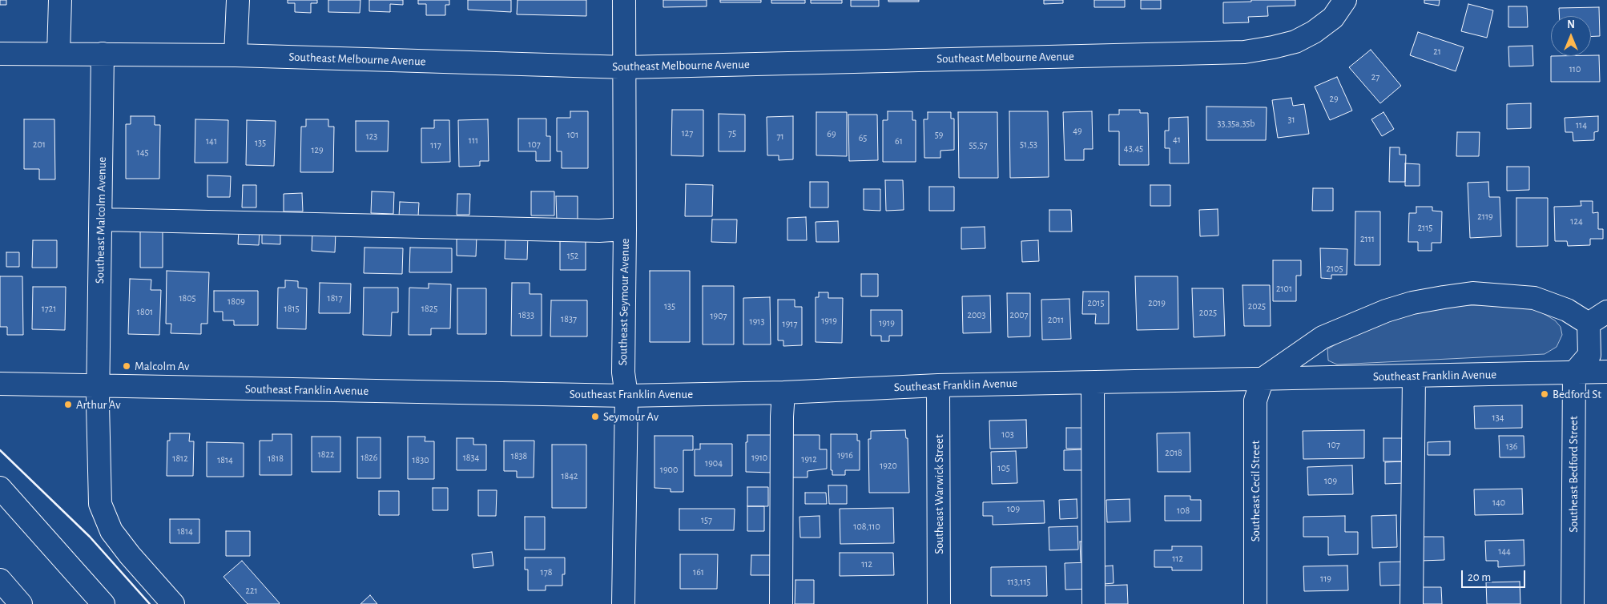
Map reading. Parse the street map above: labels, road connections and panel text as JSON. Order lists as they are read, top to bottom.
{
  "streets": {
    "main road": [
      "Southeast Melbourne Avenue",
      "Southeast Malcolm Avenue",
      "Southeast Seymour Avenue",
      "Southeast Franklin Avenue",
      "Southeast Bedford Street",
      "Southeast Cecil Street",
      "Southeast Warwick Street"
    ]
  },
  "crossings": [
    ["Southeast Melbourne Avenue", "Southeast Malcolm Avenue"],
    ["Southeast Melbourne Avenue", "Southeast Seymour Avenue"],
    ["Southeast Malcolm Avenue", "Southeast Franklin Avenue"],
    ["Southeast Seymour Avenue", "Southeast Franklin Avenue"],
    ["Southeast Franklin Avenue", "Southeast Bedford Street"],
    ["Southeast Franklin Avenue", "Southeast Cecil Street"],
    ["Southeast Franklin Avenue", "Southeast Warwick Street"]
  ],
  "places": [
    "Malcolm Av",
    "Bedford St",
    "Arthur Av",
    "Seymour Av"
  ],
  "house_numbers": [
    "21",
    "110",
    "27",
    "29",
    "31",
    "33,35a,35b",
    "114",
    "49",
    "127",
    "75",
    "69",
    "101",
    "59",
    "123",
    "71",
    "65",
    "41",
    "111",
    "141",
    "61",
    "135",
    "201",
    "107",
    "51,53",
    "117",
    "55,57",
    "43,45",
    "129",
    "145",
    "2119",
    "124",
    "2115",
    "2111",
    "152",
    "2105",
    "2101",
    "1805",
    "1817",
    "1809",
    "2015",
    "2019",
    "135",
    "2025",
    "1721",
    "1815",
    "1825",
    "1801",
    "2025",
    "1833",
    "2003",
    "2007",
    "1907",
    "1837",
    "2011",
    "1919",
    "1913",
    "1919",
    "1917",
    "134",
    "103",
    "107",
    "136",
    "2018",
    "1822",
    "1916",
    "1838",
    "1826",
    "1834",
    "1910",
    "1812",
    "1818",
    "1912",
    "1814",
    "1830",
    "1904",
    "1920",
    "105",
    "1900",
    "1842",
    "109",
    "140",
    "109",
    "108",
    "157",
    "108,110",
    "1814",
    "144",
    "112",
    "112",
    "178",
    "161",
    "119",
    "113,115",
    "221"
  ],
  "scale_bar": "20 m",
  "north": "top"
}
